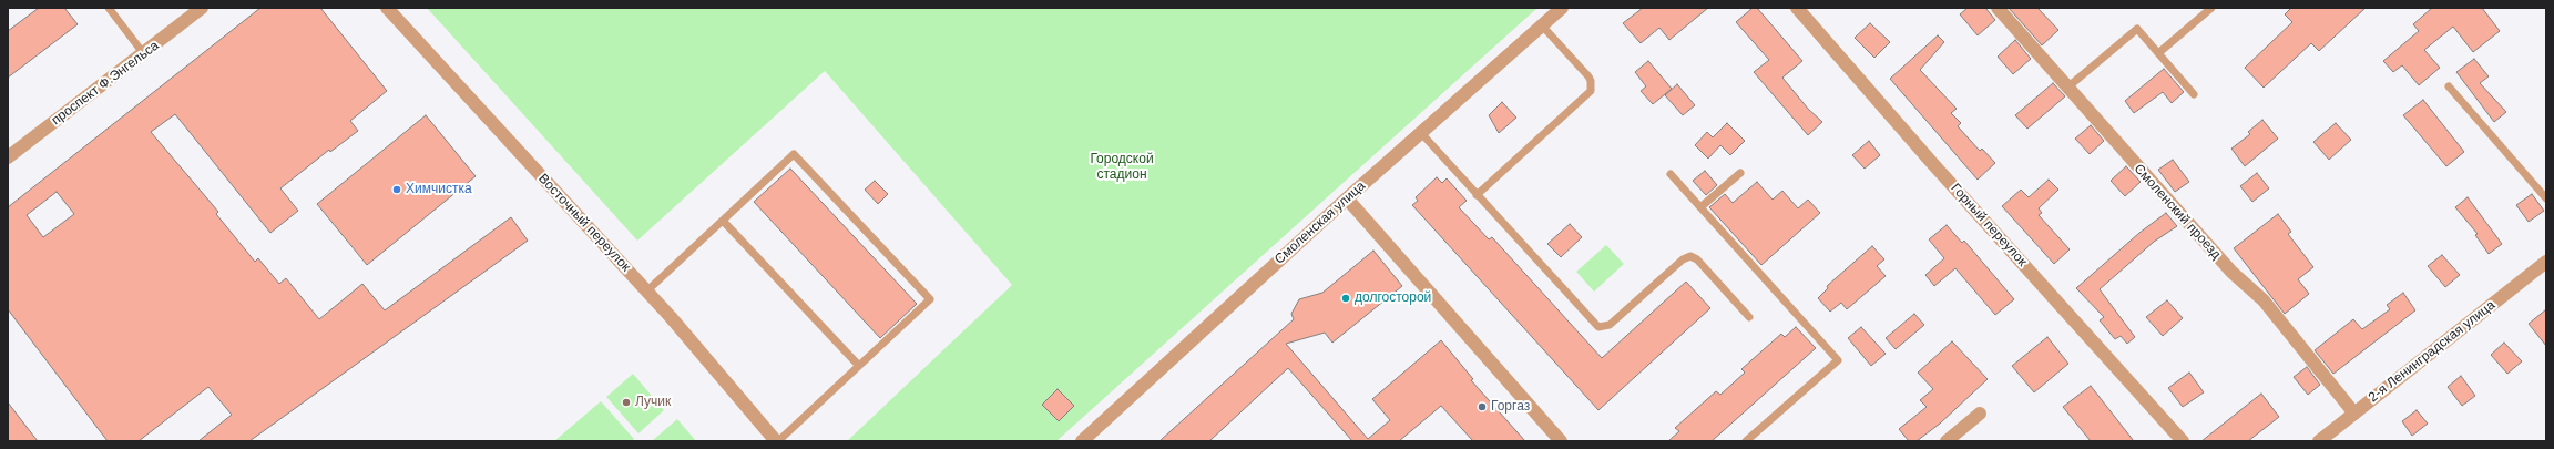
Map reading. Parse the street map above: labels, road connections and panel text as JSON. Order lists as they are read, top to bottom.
{
  "streets": {
    "street": [
      "проспект Ф.Энгельса",
      "Смоленский проезд",
      "Восточный переулок",
      "Смоленская улица",
      "Горный переулок",
      "2-я Ленинградская улица"
    ]
  },
  "crossings": [
    ["Смоленский проезд", "2-я Ленинградская улица"]
  ],
  "parks": ["Городской стадион"],
  "places": [
    "Химчистка",
    "долгосторой",
    "Лучик",
    "Горгаз"
  ]
}
